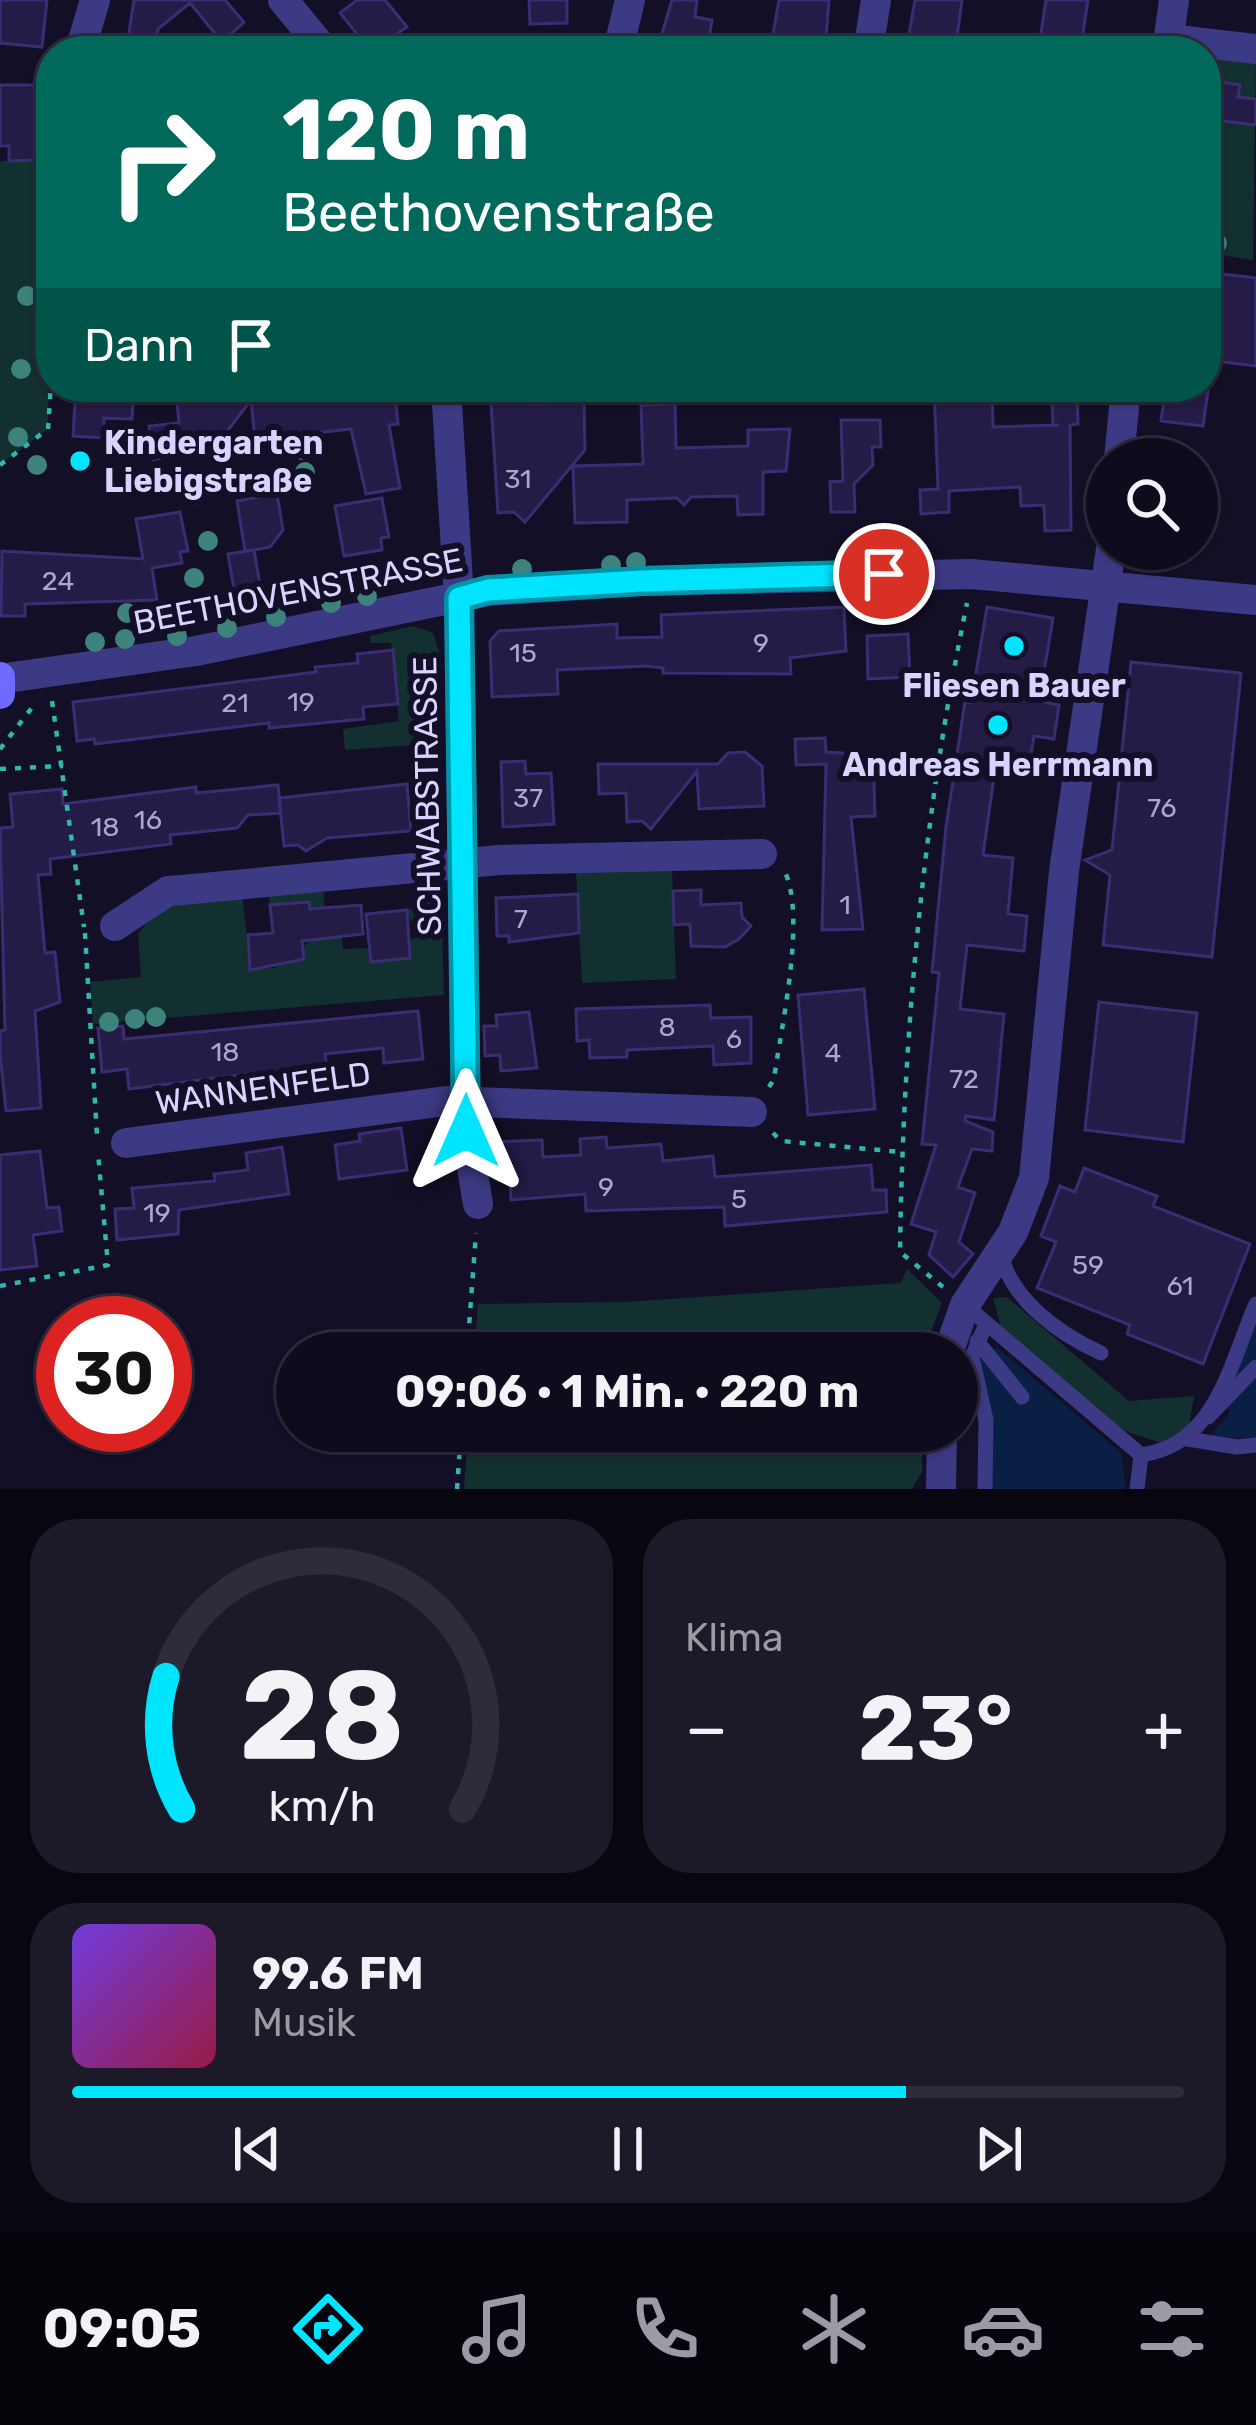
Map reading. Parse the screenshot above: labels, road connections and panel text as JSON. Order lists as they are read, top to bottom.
{
  "streets": {
    "street": ["BEETHOVENSTRASSE", "SCHWABSTRASSE", "WANNENFELD"]
  },
  "crossings": [
    ["BEETHOVENSTRASSE", "SCHWABSTRASSE"],
    ["SCHWABSTRASSE", "WANNENFELD"]
  ],
  "places": ["Kindergarten Liebigstraße", "Fliesen Bauer", "Andreas Herrmann"],
  "house_numbers": [
    "31",
    "24",
    "9",
    "15",
    "19",
    "21",
    "37",
    "76",
    "16",
    "18",
    "1",
    "7",
    "8",
    "6",
    "18",
    "4",
    "72",
    "9",
    "5",
    "19",
    "59",
    "61"
  ],
  "page": {
    "turn": ["120 m", "Beethovenstraße"],
    "then": "Dann",
    "limit": "30",
    "trip": "09:06 · 1 Min. · 220 m",
    "tile": "Klima",
    "heat": ["−", "23°", "+"],
    "song": ["99.6 FM", "Musik"],
    "tabs": "09:05",
    "gauge": ["28", "km/h"]
  }
}
